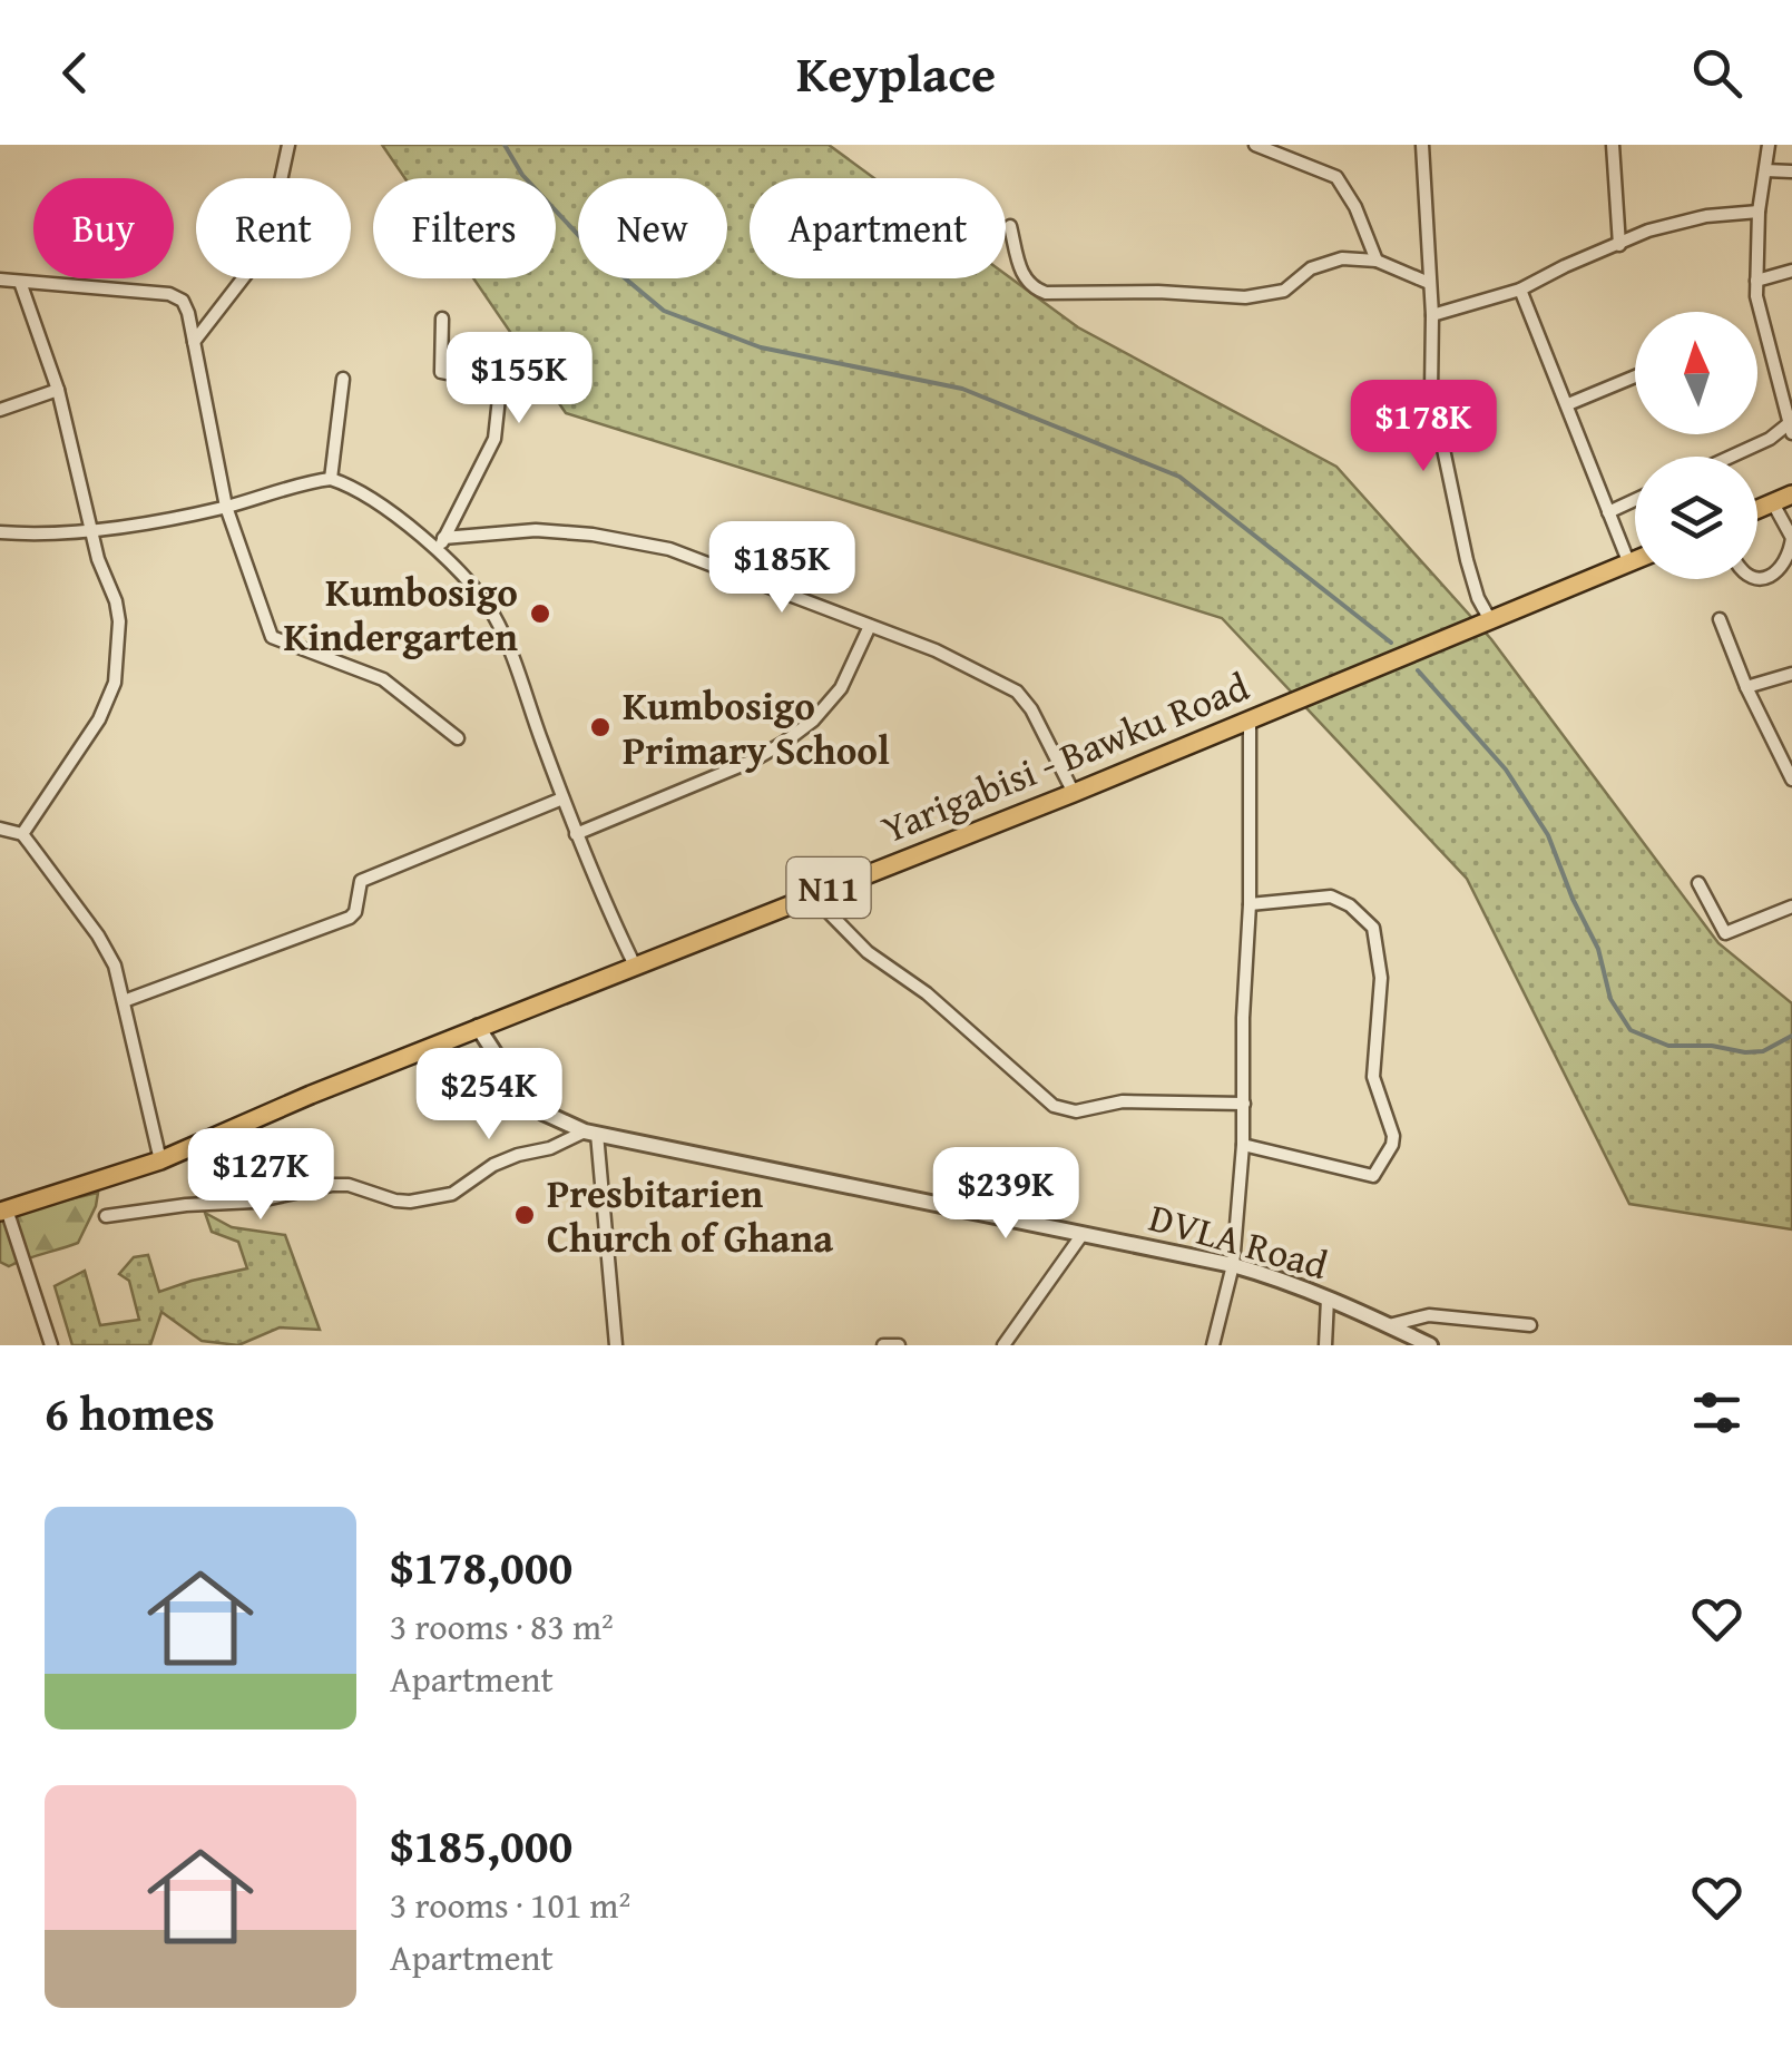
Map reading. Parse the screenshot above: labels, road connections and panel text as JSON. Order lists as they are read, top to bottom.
{
  "streets": {
    "highway": ["Yarigabisi - Bawku Road", "N11"],
    "street": ["DVLA Road"]
  },
  "crossings": [
    ["Yarigabisi - Bawku Road", "DVLA Road"]
  ],
  "places": ["Kumbosigo Kindergarten", "Kumbosigo Primary School", "Presbitarien Church of Ghana"],
  "north": "top",
  "page": {
    "header": "Keyplace",
    "chip": [
      "Buy",
      "Rent",
      "Filters",
      "New",
      "Apartment"
    ],
    "price": [
      "$155K",
      "$178K",
      "$185K",
      "$254K",
      "$127K",
      "$239K"
    ],
    "heading": "6 homes",
    "list": [
      {
        "name": "$178,000",
        "note": "3 rooms · 83 m² · Apartment"
      },
      {
        "name": "$185,000",
        "note": "3 rooms · 101 m² · Apartment"
      }
    ]
  }
}
